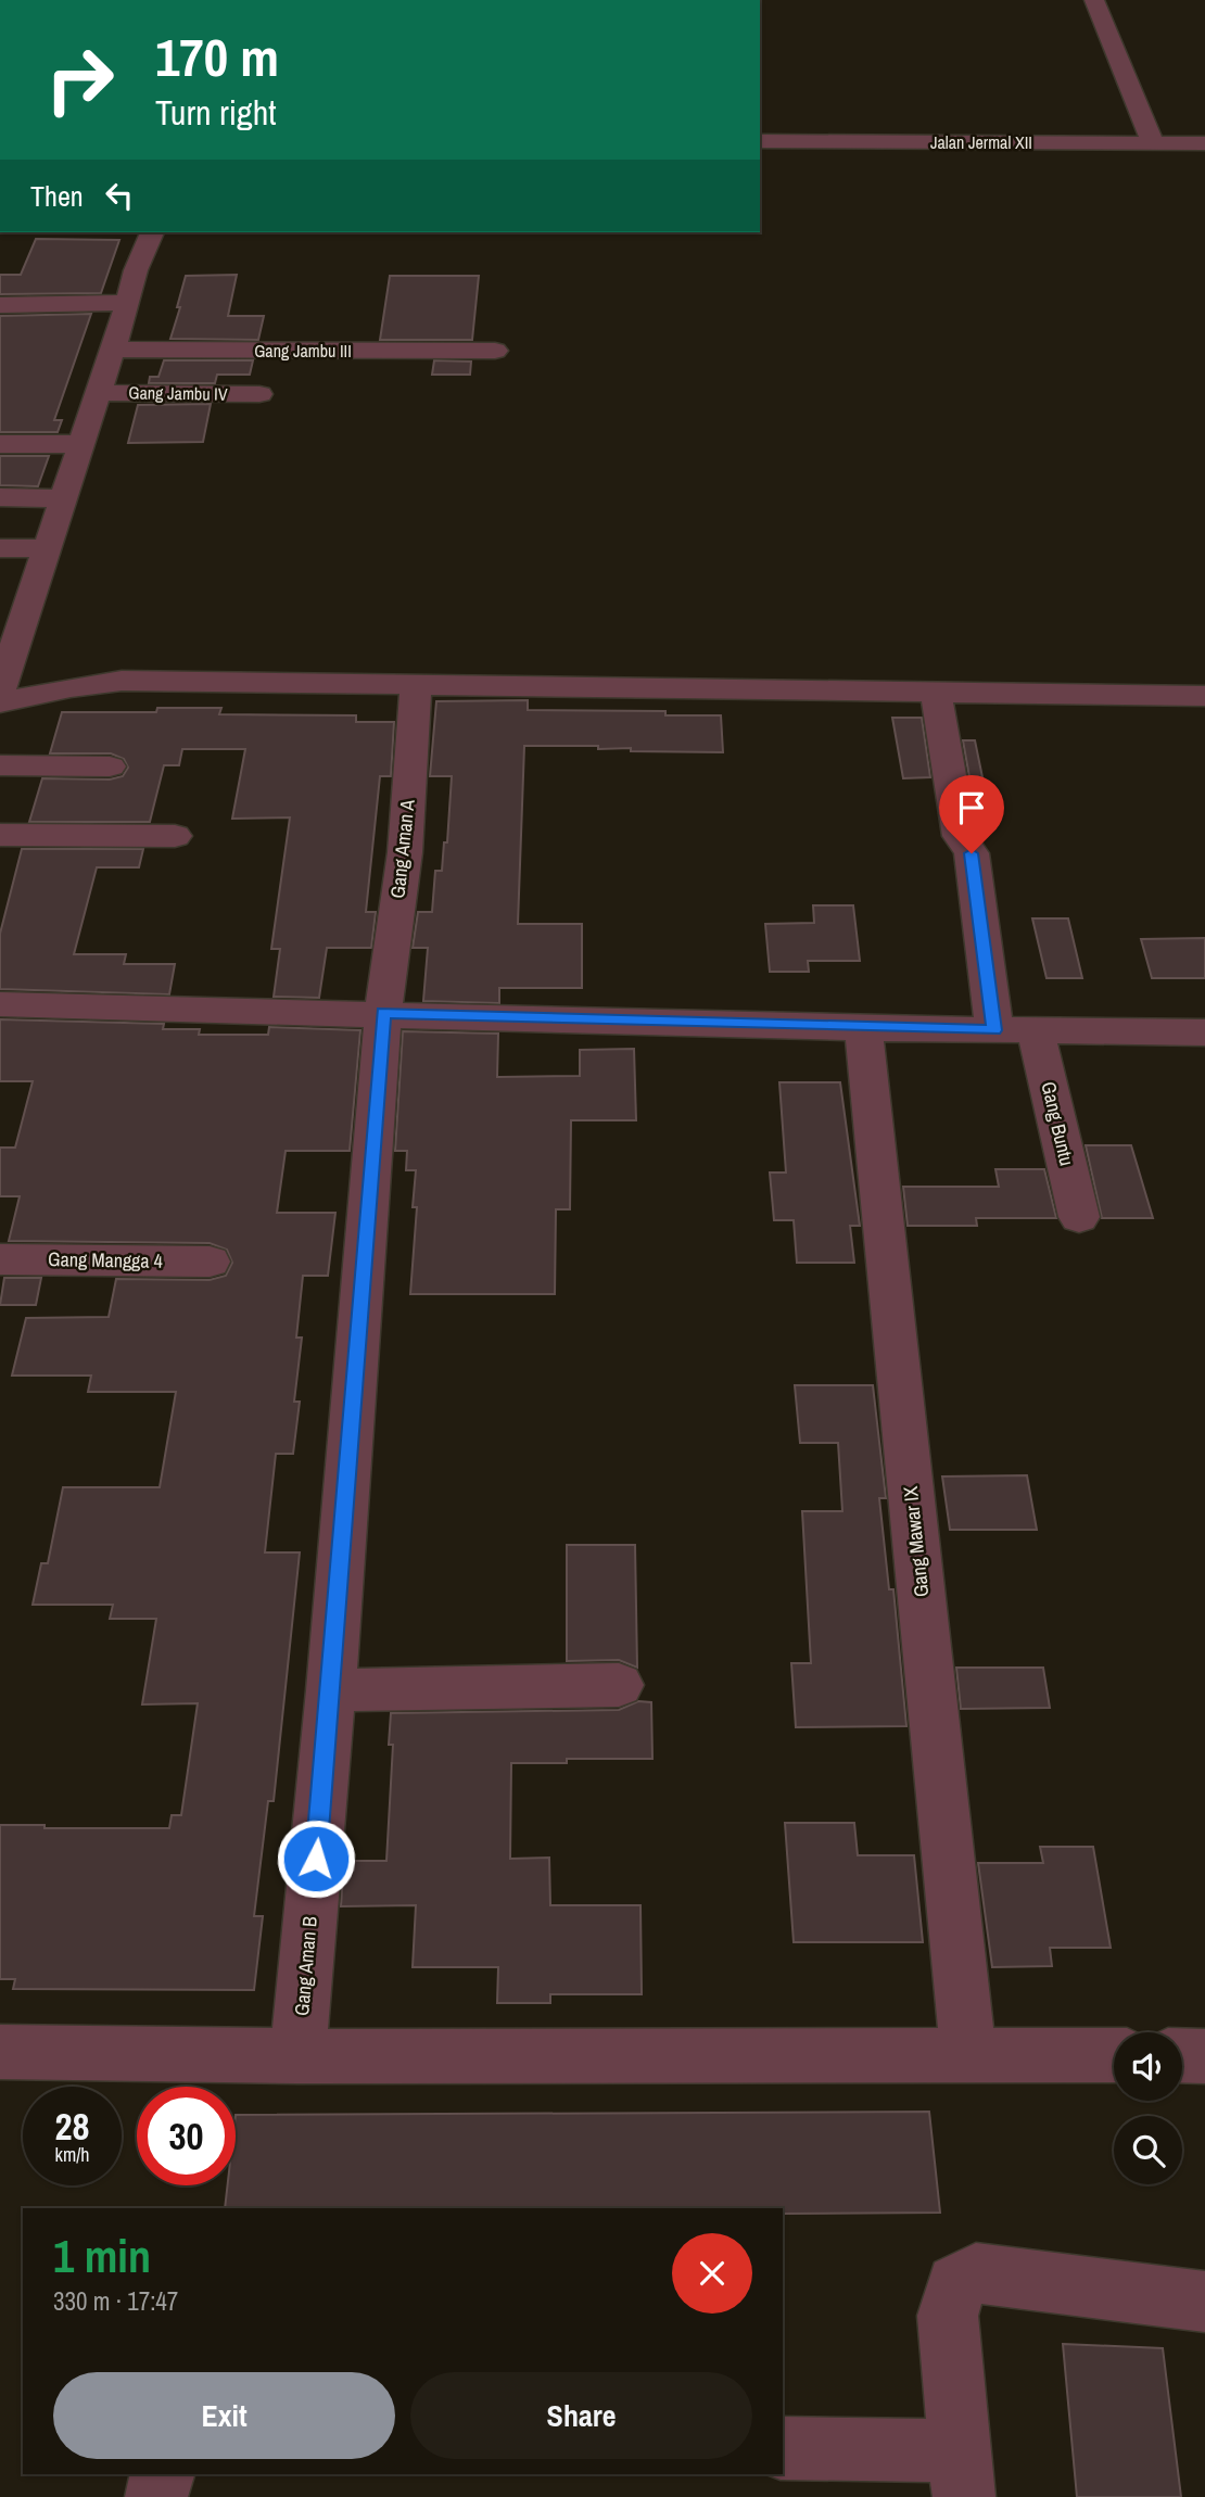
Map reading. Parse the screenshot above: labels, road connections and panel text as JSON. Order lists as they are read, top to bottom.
{
  "streets": {
    "street": [
      "Jalan Jermal XII",
      "Gang Jambu III",
      "Gang Jambu IV",
      "Gang Aman A",
      "Gang Buntu",
      "Gang Mangga 4",
      "Gang Mawar IX",
      "Gang Aman B"
    ]
  },
  "crossings": [
    ["Gang Aman A", "Gang Aman B"]
  ],
  "page": {
    "turn": ["170 m", "Turn right"],
    "then": "Then",
    "speed": "28 km/h",
    "limit": "30",
    "heading": ["1 min", "330 m · 17:47"],
    "buttons": ["Exit", "Share"]
  }
}
